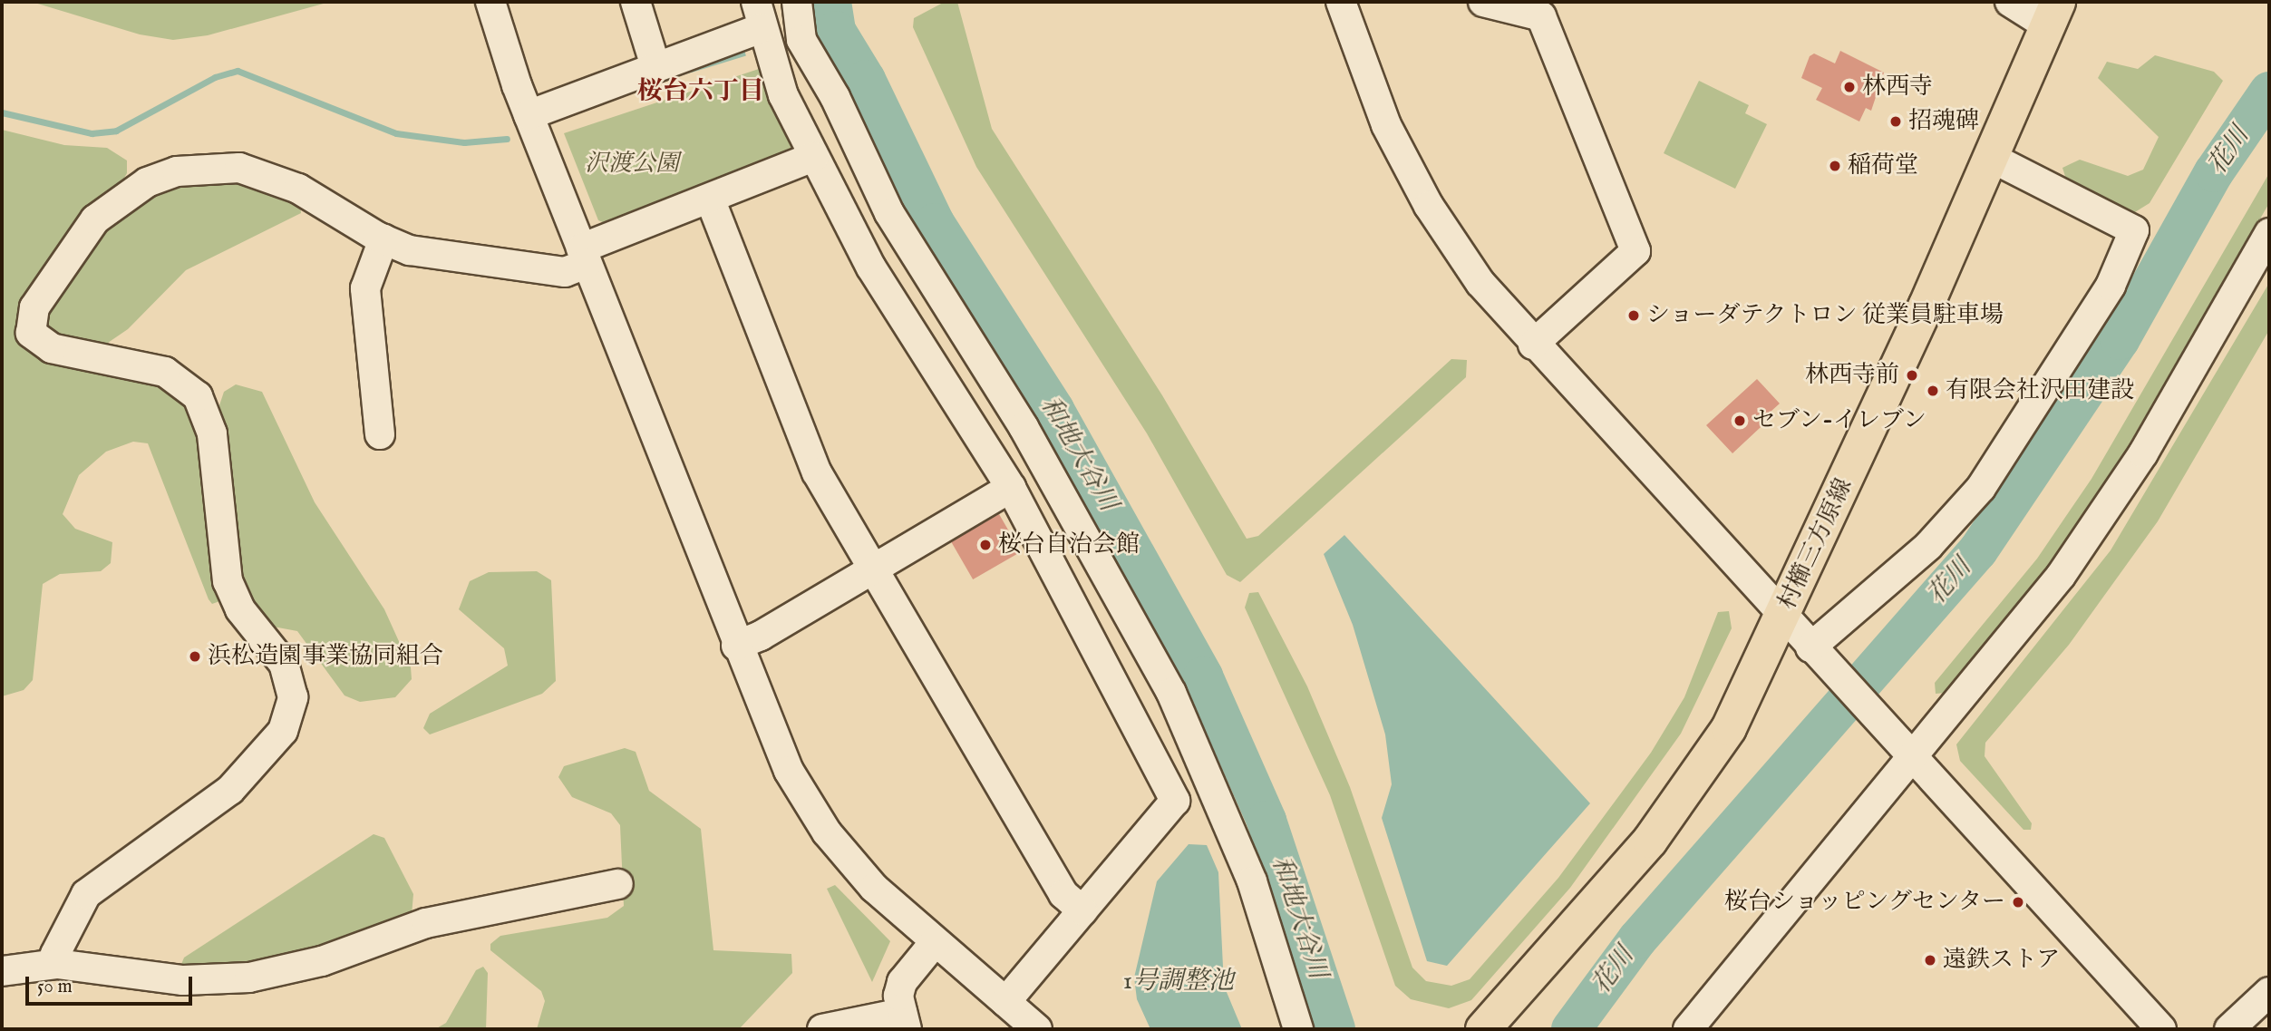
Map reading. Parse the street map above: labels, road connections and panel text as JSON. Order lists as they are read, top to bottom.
{
  "streets": {
    "main road": ["村櫛三方原線"]
  },
  "districts": ["桜台六丁目"],
  "water": ["花川", "和地大谷川", "1号調整池"],
  "parks": ["沢渡公園"],
  "places": [
    "林西寺",
    "招魂碑",
    "稲荷堂",
    "ショーダテクトロン 従業員駐車場",
    "林西寺前",
    "有限会社沢田建設",
    "セブン-イレブン",
    "桜台自治会館",
    "浜松造園事業協同組合",
    "桜台ショッピングセンター",
    "遠鉄ストア"
  ],
  "scale_bar": "50 m"
}
